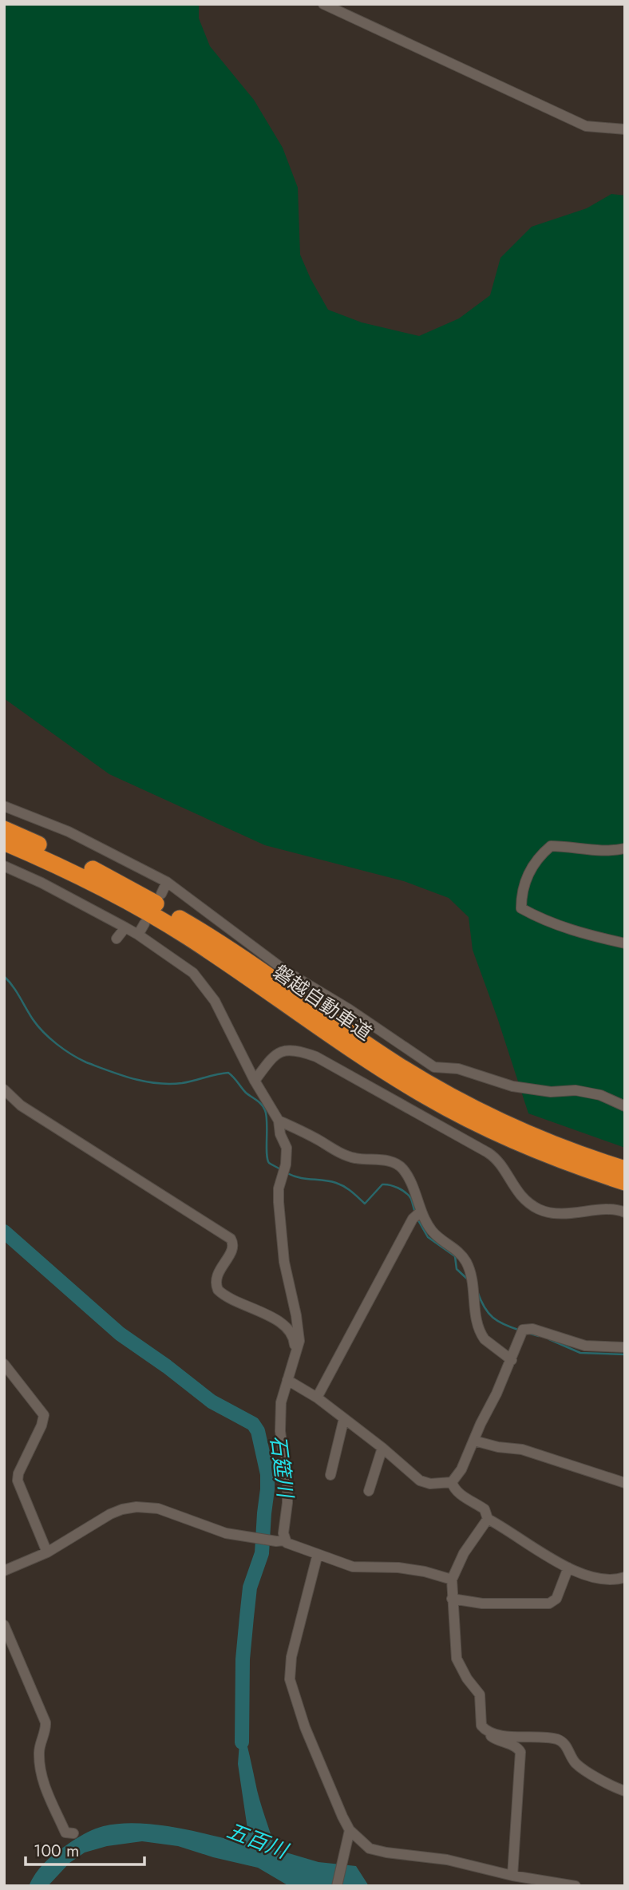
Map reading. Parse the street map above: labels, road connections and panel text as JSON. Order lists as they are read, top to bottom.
{
  "streets": {
    "highway": ["磐越自動車道"]
  },
  "water": ["石筵川", "五百川"],
  "scale_bar": "100 m"
}
